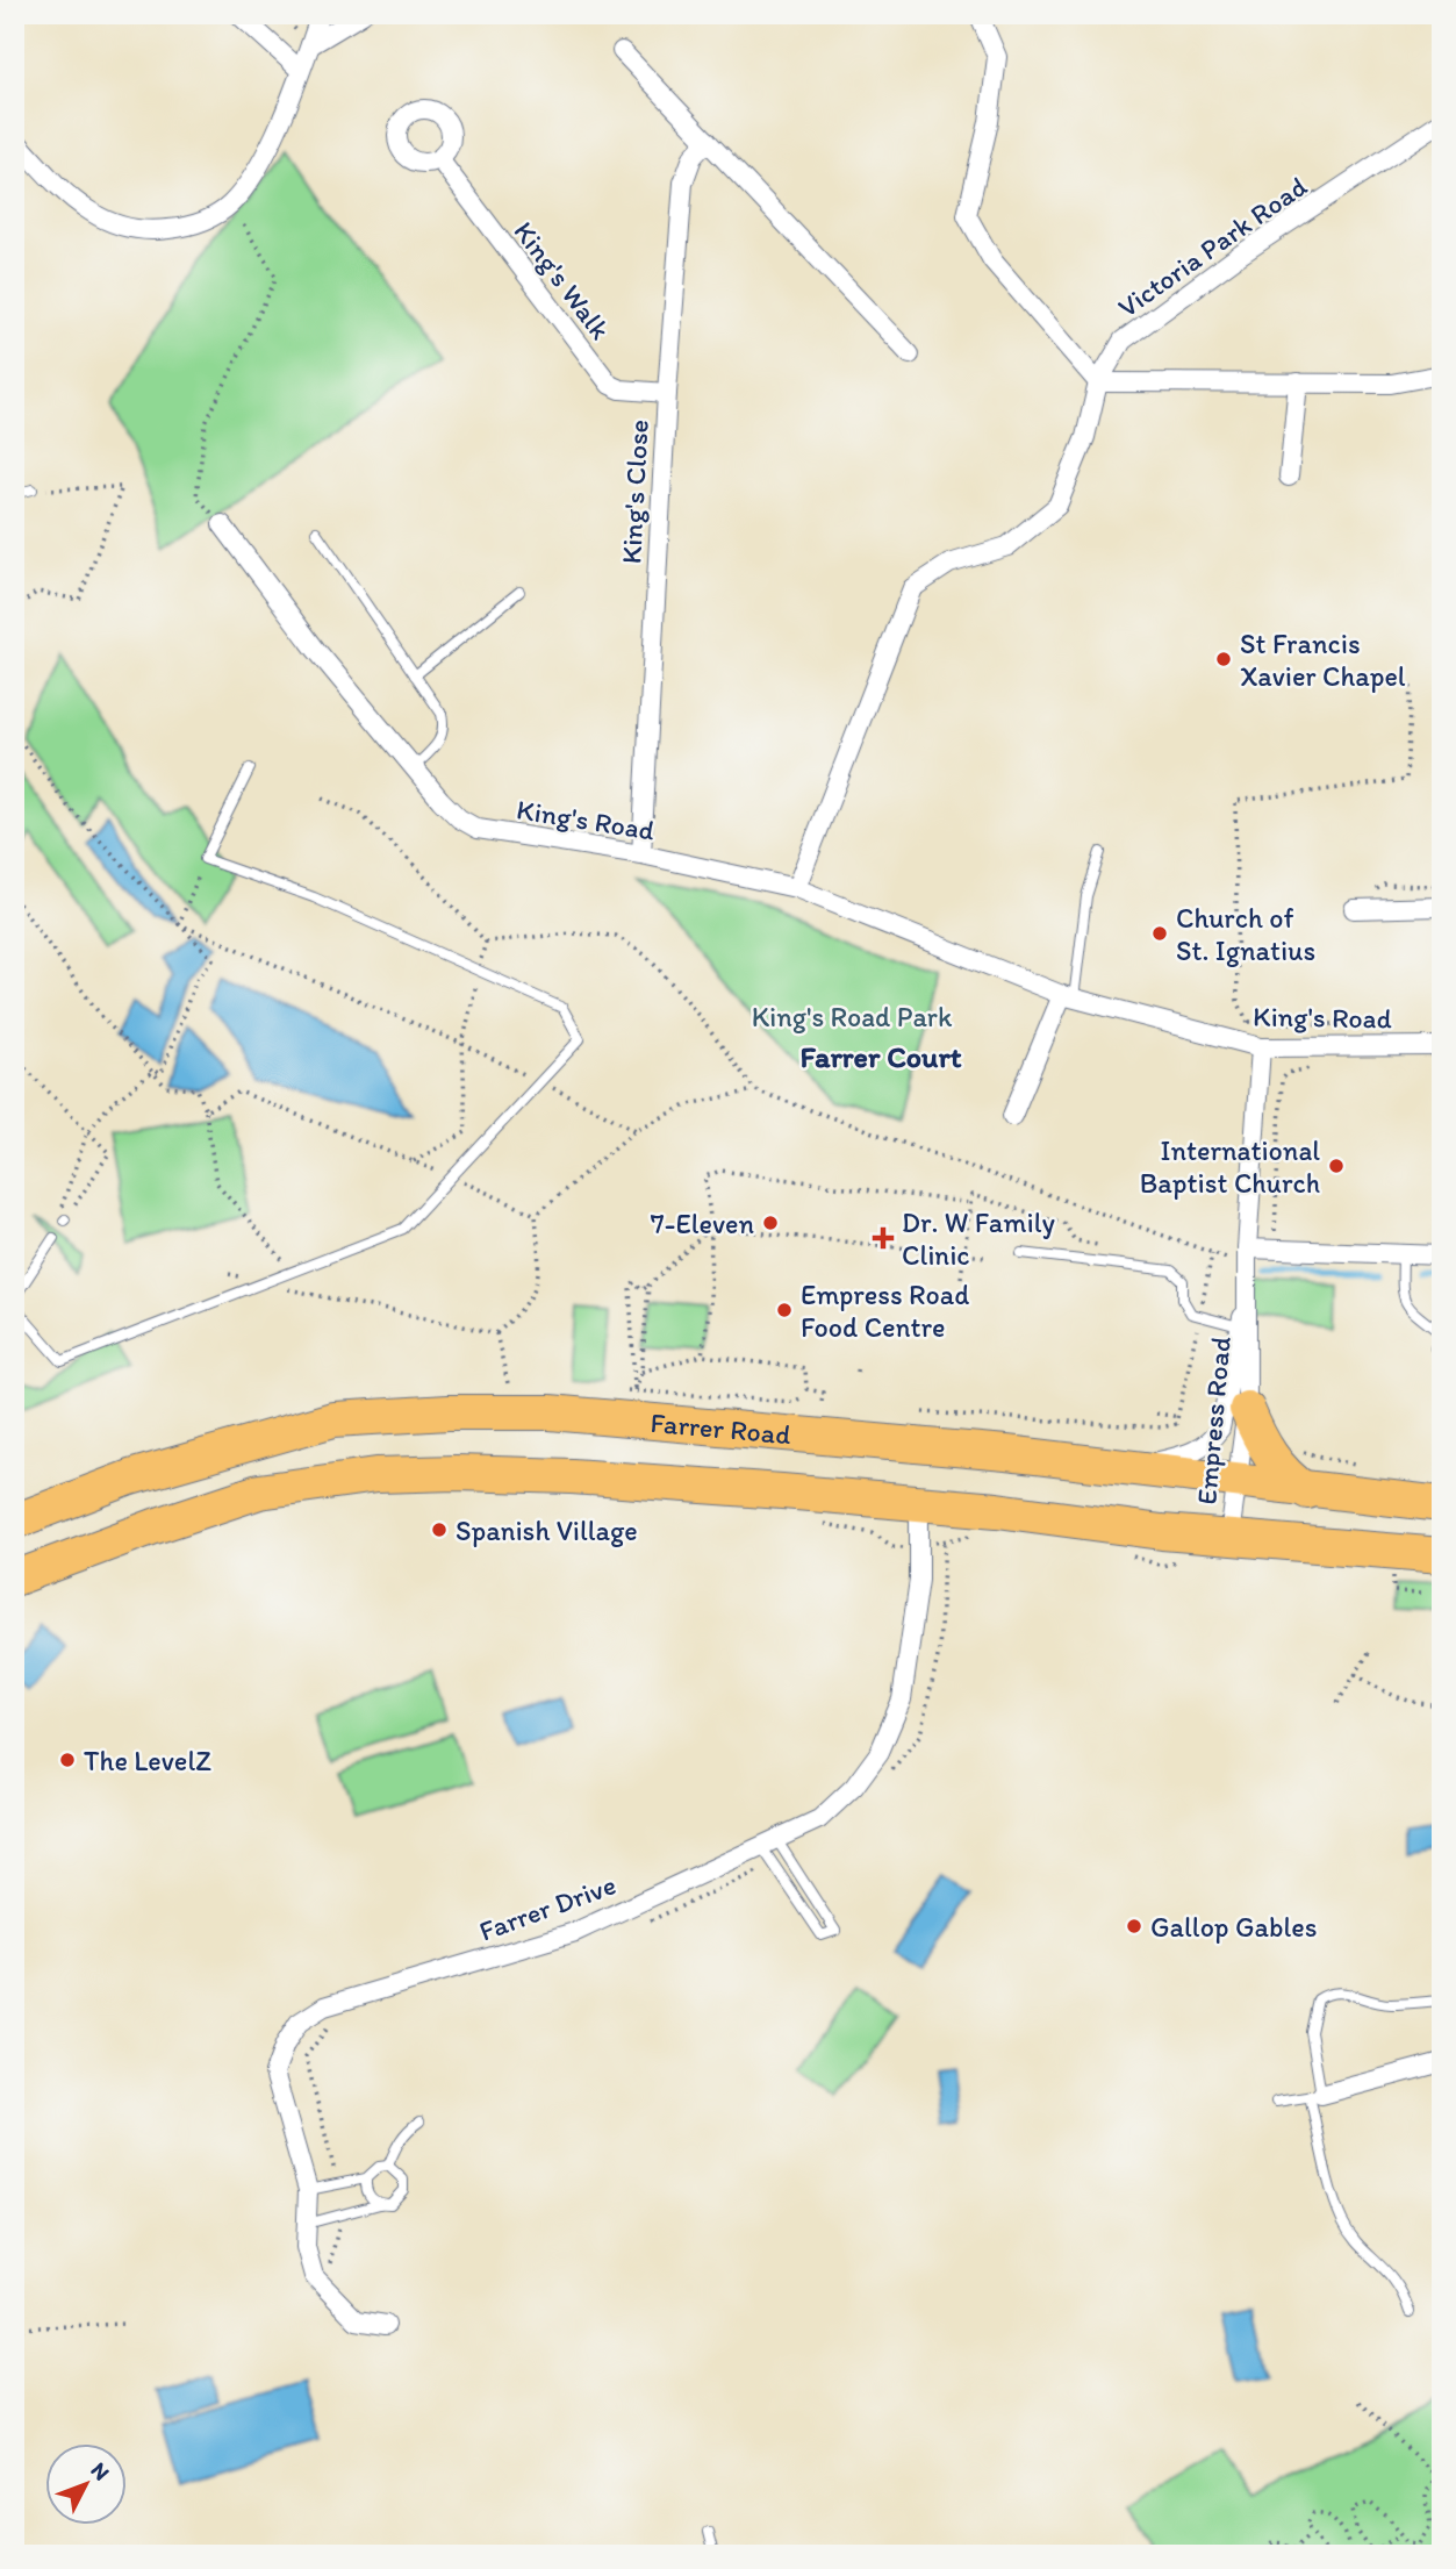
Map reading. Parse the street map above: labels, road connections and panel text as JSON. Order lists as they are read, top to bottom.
{
  "streets": {
    "highway": ["Farrer Road"],
    "street": [
      "Victoria Park Road",
      "King's Walk",
      "King's Close",
      "King's Road",
      "Empress Road",
      "Farrer Drive"
    ]
  },
  "crossings": [
    ["Victoria Park Road", "King's Road"],
    ["King's Walk", "King's Close"],
    ["King's Close", "King's Road"],
    ["King's Road", "Empress Road"],
    ["Empress Road", "Farrer Road"],
    ["Farrer Road", "Farrer Drive"]
  ],
  "districts": ["Farrer Court"],
  "parks": ["King's Road Park"],
  "places": {
    "other": [
      "St Francis Xavier Chapel",
      "Church of St. Ignatius",
      "International Baptist Church",
      "7-Eleven",
      "Empress Road Food Centre",
      "Spanish Village",
      "The LevelZ",
      "Gallop Gables"
    ],
    "health": ["Dr. W Family Clinic"]
  },
  "north": "top right"
}
